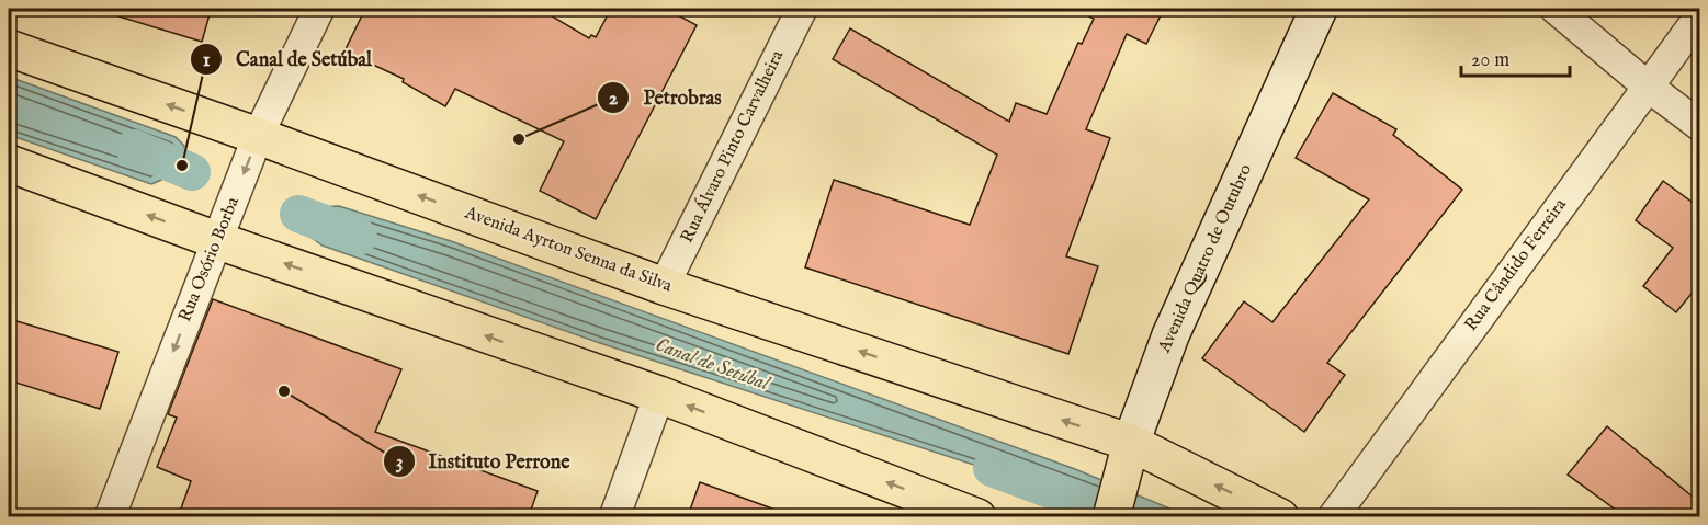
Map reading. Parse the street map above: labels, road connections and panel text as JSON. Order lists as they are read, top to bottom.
{
  "streets": {
    "main road": ["Avenida Ayrton Senna da Silva", "Avenida Quatro de Outubro"],
    "street": ["Rua Álvaro Pinto Carvalheira", "Rua Osório Borba", "Rua Cândido Ferreira"]
  },
  "crossings": [
    ["Rua Álvaro Pinto Carvalheira", "Avenida Ayrton Senna da Silva"],
    ["Avenida Ayrton Senna da Silva", "Avenida Quatro de Outubro"],
    ["Avenida Ayrton Senna da Silva", "Rua Osório Borba"]
  ],
  "one_way": ["Rua Osório Borba"],
  "water": ["Canal de Setúbal"],
  "places": ["Petrobras", "Canal de Setúbal", "Instituto Perrone"],
  "scale_bar": "20 m"
}
